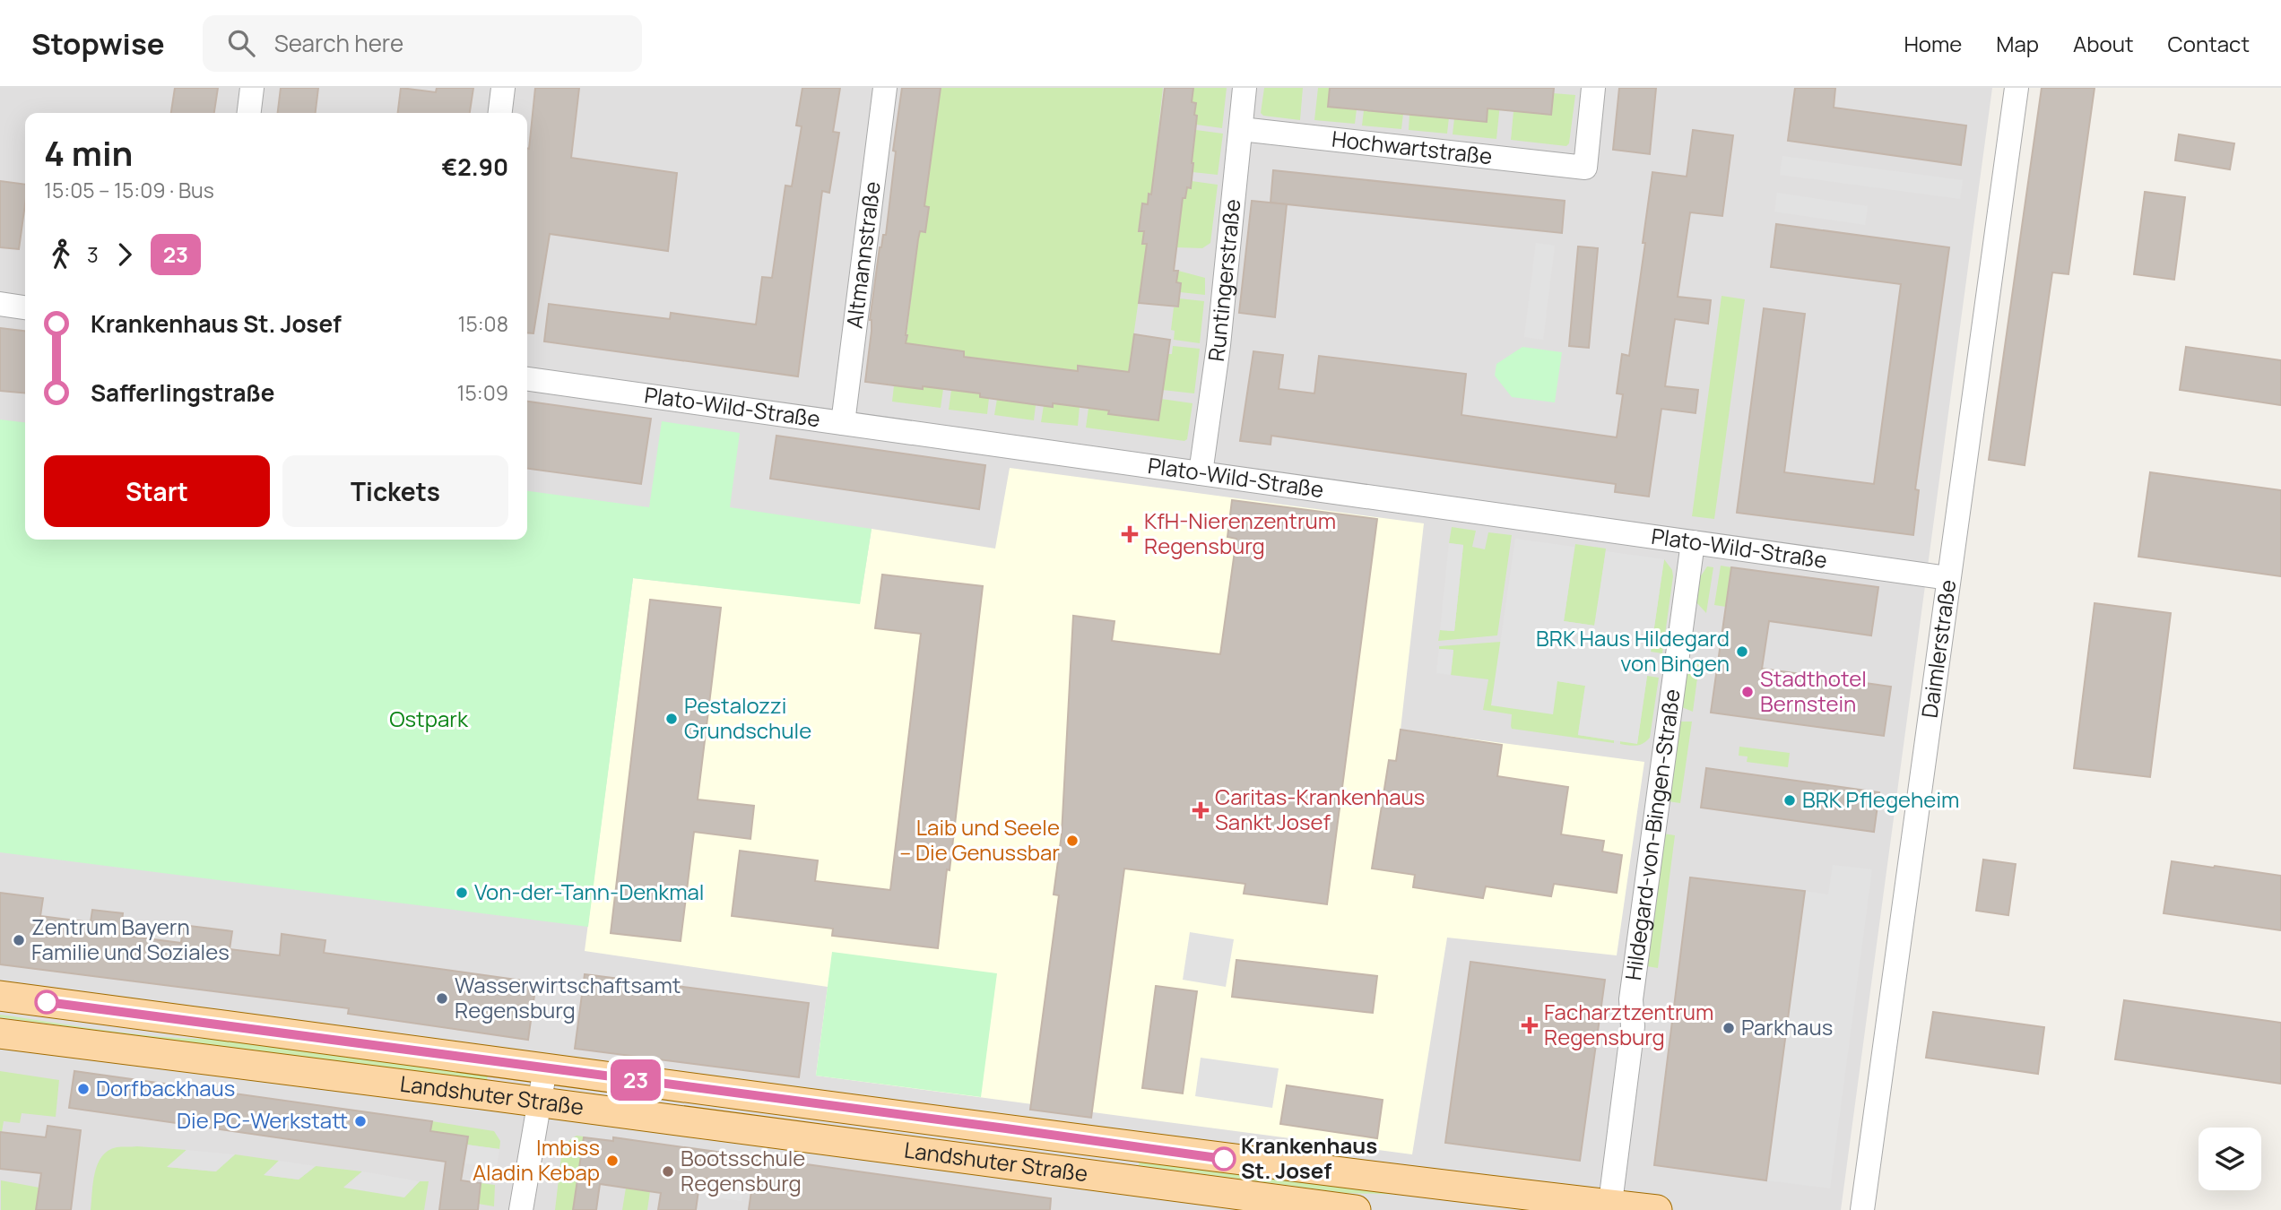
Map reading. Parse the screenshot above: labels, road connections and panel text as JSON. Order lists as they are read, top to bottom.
{
  "streets": {
    "main road": ["Landshuter Straße"],
    "street": [
      "Hochwartstraße",
      "Altmannstraße",
      "Runtingerstraße",
      "Plato-Wild-Straße",
      "Daimlerstraße",
      "Hildegard-von-Bingen-Straße"
    ]
  },
  "crossings": [
    ["Hochwartstraße", "Runtingerstraße"],
    ["Altmannstraße", "Plato-Wild-Straße"],
    ["Runtingerstraße", "Plato-Wild-Straße"],
    ["Plato-Wild-Straße", "Daimlerstraße"],
    ["Plato-Wild-Straße", "Hildegard-von-Bingen-Straße"],
    ["Hildegard-von-Bingen-Straße", "Landshuter Straße"]
  ],
  "parks": ["Ostpark"],
  "places": {
    "health": ["KfH-Nierenzentrum Regensburg", "Caritas-Krankenhaus Sankt Josef", "Facharztzentrum Regensburg"],
    "other": [
      "BRK Haus Hildegard von Bingen",
      "Stadthotel Bernstein",
      "Pestalozzi Grundschule",
      "BRK Pflegeheim",
      "Laib und Seele – Die Genussbar",
      "Von-der-Tann-Denkmal",
      "Zentrum Bayern Familie und Soziales",
      "Wasserwirtschaftsamt Regensburg",
      "Parkhaus",
      "Dorfbackhaus",
      "Die PC-Werkstatt",
      "Krankenhaus St. Josef",
      "Imbiss Aladin Kebap",
      "Bootsschule Regensburg"
    ]
  },
  "lines": ["bus line 23"],
  "page": {
    "header": "Stopwise",
    "search": "Search here",
    "nav": [
      "Home",
      "Map",
      "About",
      "Contact"
    ],
    "on_map": "23",
    "heading": ["4 min", "15:05 – 15:09 · Bus", "€2.90"],
    "legs": ["3", "23"],
    "list": [
      {
        "name": "Krankenhaus St. Josef",
        "value": "15:08"
      },
      {
        "name": "Safferlingstraße",
        "value": "15:09"
      }
    ],
    "buttons": ["Start", "Tickets"]
  }
}
